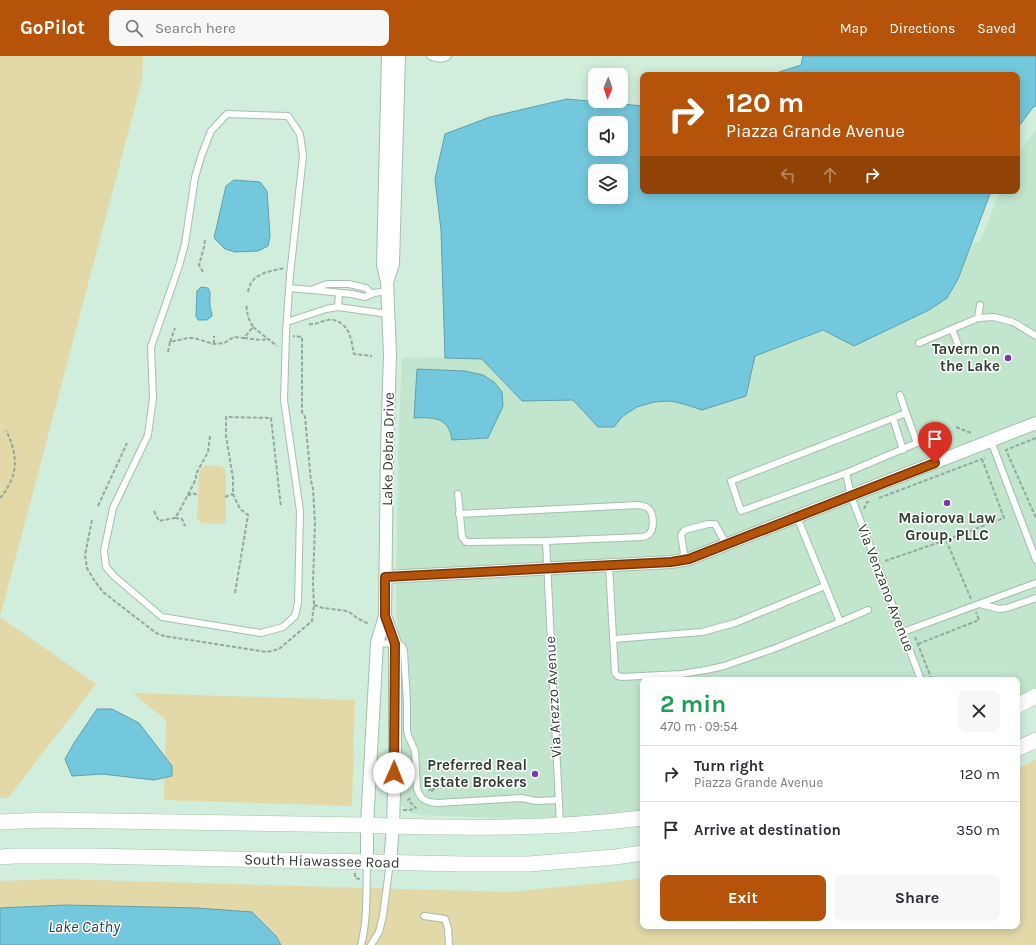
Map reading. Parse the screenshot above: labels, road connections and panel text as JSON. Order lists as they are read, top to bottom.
{
  "streets": {
    "street": ["Lake Debra Drive", "South Hiawassee Road"],
    "lane": ["Via Venzano Avenue", "Via Arezzo Avenue"]
  },
  "crossings": [
    ["Lake Debra Drive", "South Hiawassee Road"]
  ],
  "water": ["Lake Cathy"],
  "places": ["Tavern on the Lake", "Maiorova Law Group, PLLC", "Preferred Real Estate Brokers"],
  "north": "bottom",
  "page": {
    "header": "GoPilot",
    "search": "Search here",
    "nav": ["Map", "Directions", "Saved"],
    "turn": ["120 m", "Piazza Grande Avenue"],
    "heading": ["2 min", "470 m · 09:54"],
    "list": [
      {
        "name": "Turn right",
        "note": "Piazza Grande Avenue",
        "value": "120 m"
      },
      {
        "name": "Arrive at destination",
        "value": "350 m"
      }
    ],
    "buttons": ["Exit", "Share"]
  }
}
